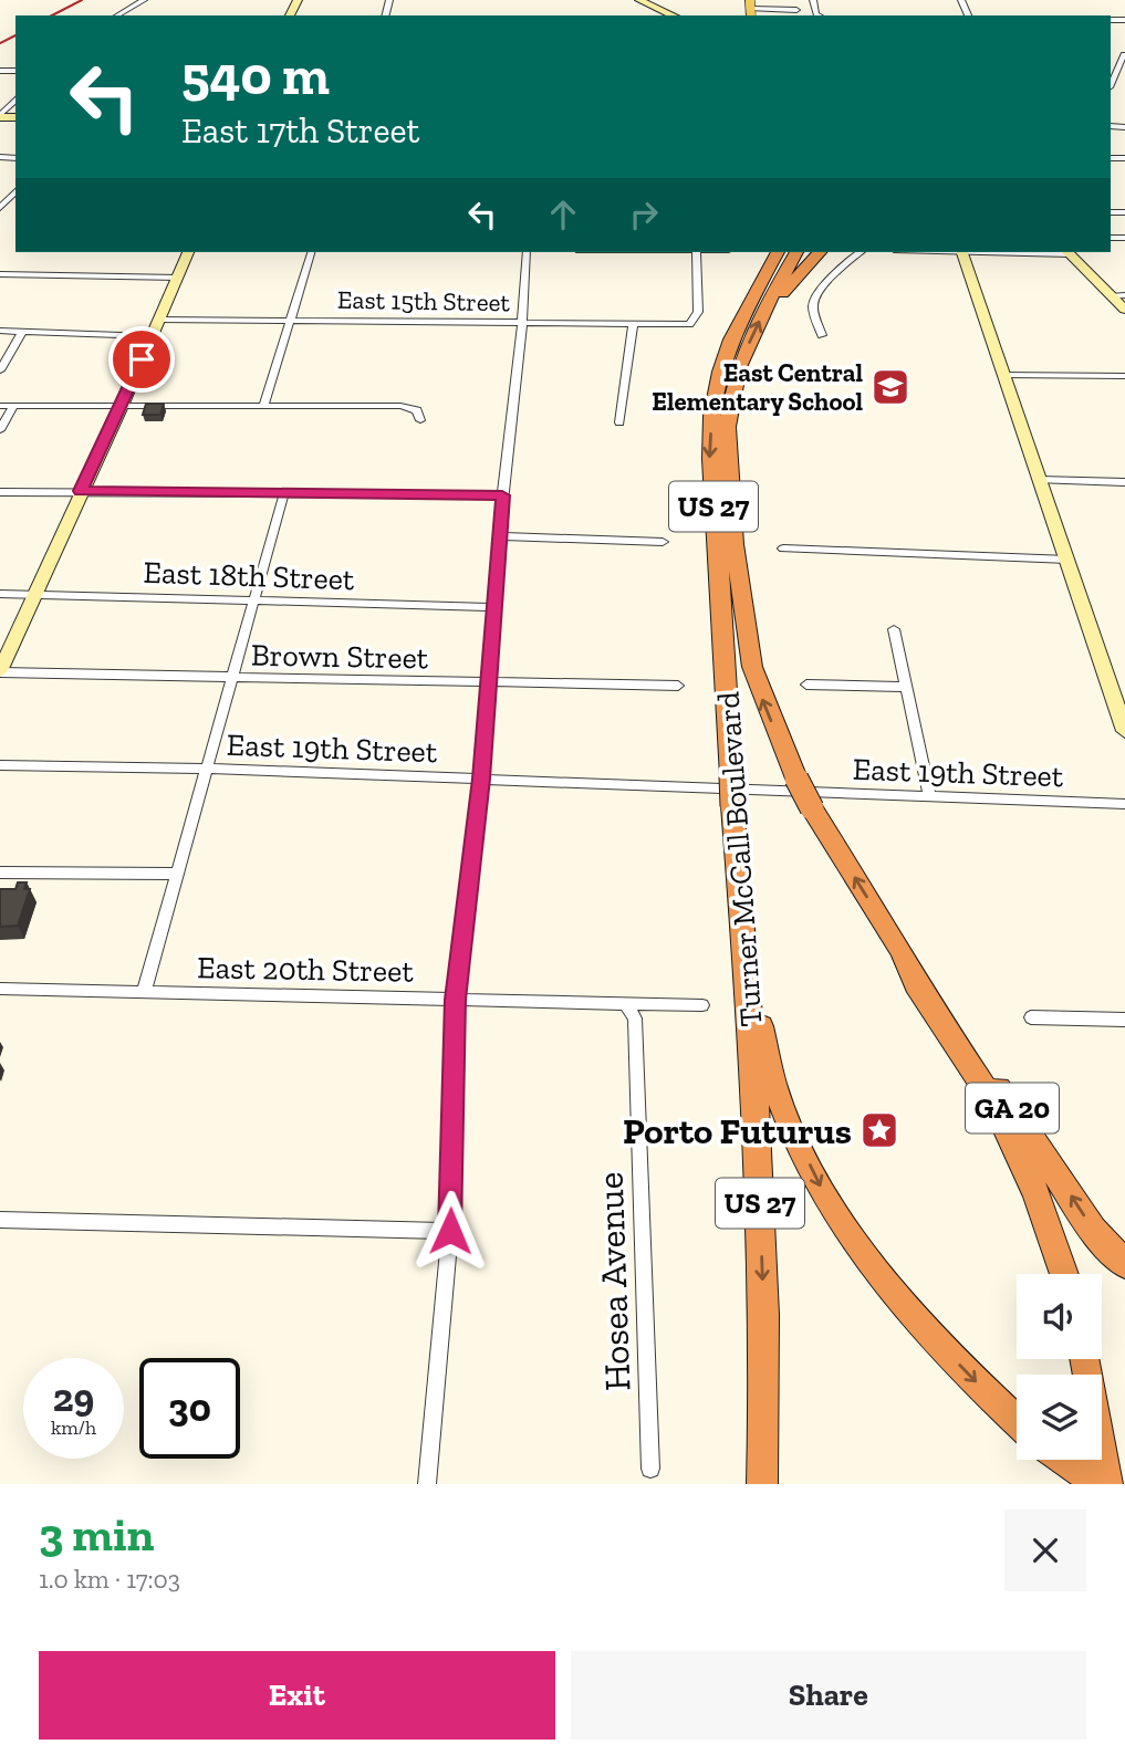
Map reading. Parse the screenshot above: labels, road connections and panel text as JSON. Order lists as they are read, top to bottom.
{
  "streets": {
    "highway": ["US 27", "Turner McCall Boulevard", "GA 20"],
    "street": [
      "East 15th Street",
      "East 18th Street",
      "Brown Street",
      "East 19th Street",
      "East 20th Street",
      "Hosea Avenue"
    ]
  },
  "crossings": [
    ["Turner McCall Boulevard", "GA 20"],
    ["East 20th Street", "Hosea Avenue"]
  ],
  "places": {
    "school or university": ["East Central Elementary School"],
    "place": ["Porto Futurus"]
  },
  "page": {
    "turn": ["540 m", "East 17th Street"],
    "speed": "29 km/h",
    "limit": "30",
    "heading": ["3 min", "1.0 km · 17:03"],
    "buttons": ["Exit", "Share"]
  }
}
